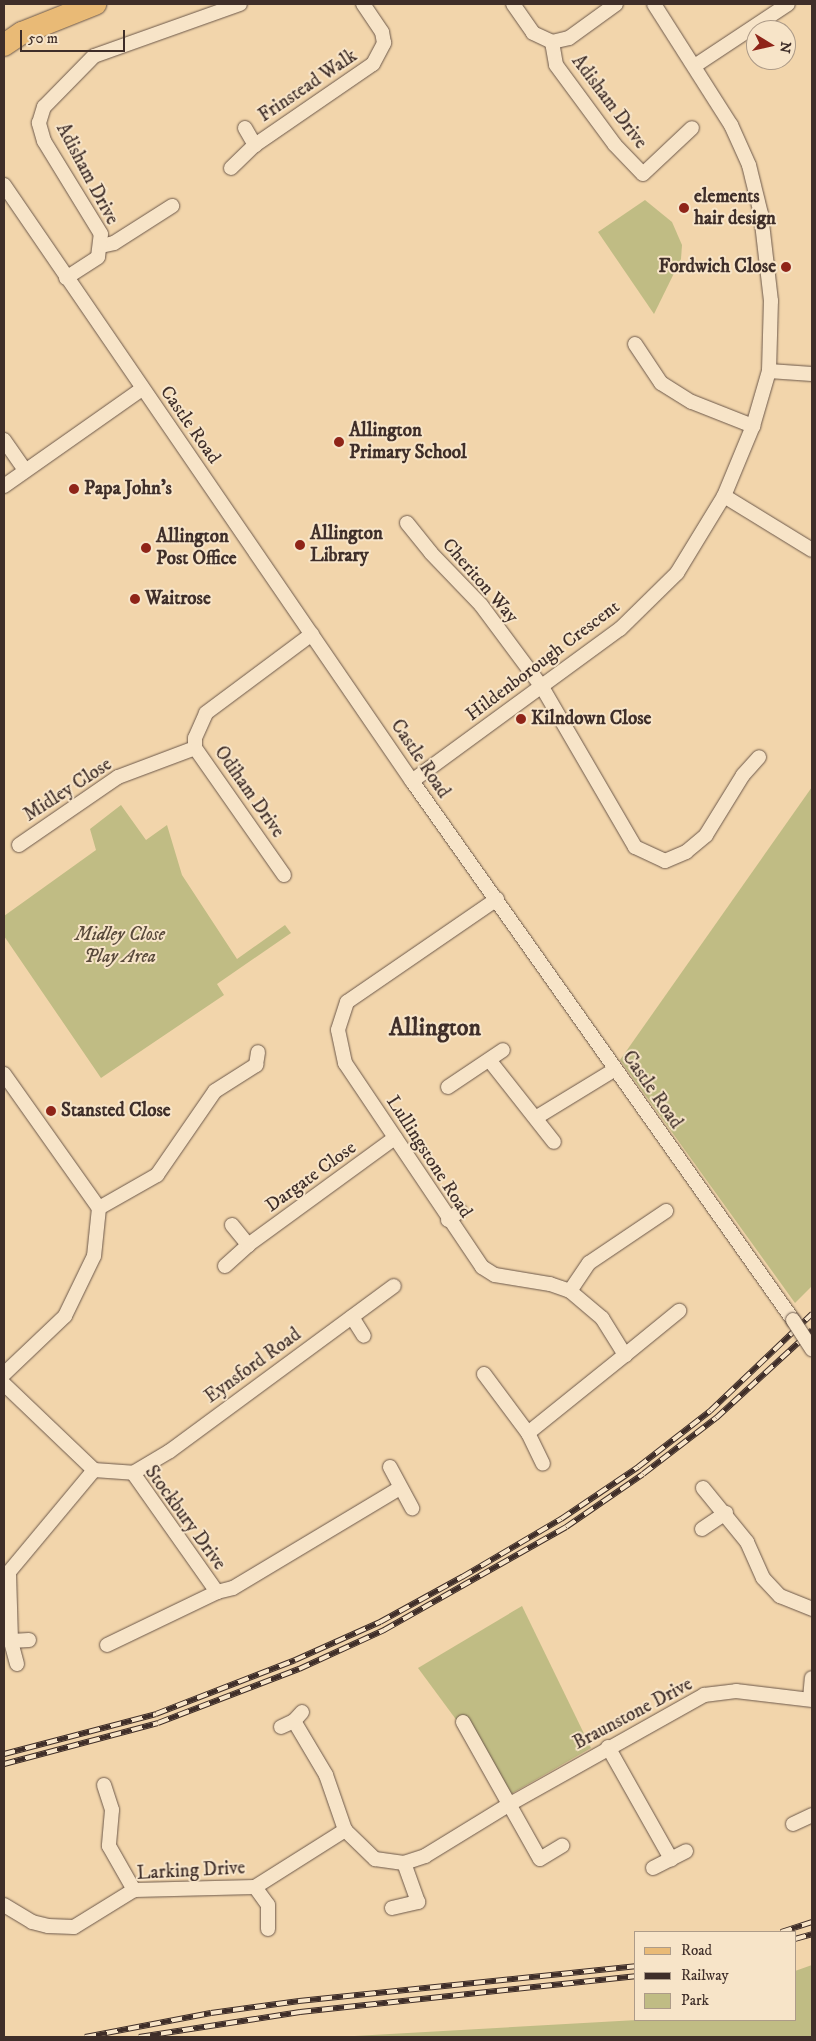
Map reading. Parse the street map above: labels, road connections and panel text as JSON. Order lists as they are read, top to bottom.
{
  "streets": {
    "street": [
      "Frinstead Walk",
      "Adisham Drive",
      "Castle Road",
      "Cheriton Way",
      "Hildenborough Crescent",
      "Midley Close",
      "Odiham Drive",
      "Lullingstone Road",
      "Dargate Close",
      "Eynsford Road",
      "Stockbury Drive",
      "Braunstone Drive",
      "Larking Drive"
    ]
  },
  "crossings": [
    ["Adisham Drive", "Castle Road"],
    ["Castle Road", "Hildenborough Crescent"],
    ["Castle Road", "Odiham Drive"],
    ["Castle Road", "Lullingstone Road"],
    ["Cheriton Way", "Hildenborough Crescent"],
    ["Midley Close", "Odiham Drive"],
    ["Lullingstone Road", "Dargate Close"],
    ["Eynsford Road", "Stockbury Drive"],
    ["Braunstone Drive", "Larking Drive"]
  ],
  "districts": ["Allington"],
  "parks": ["Midley Close Play Area"],
  "places": [
    "elements hair design",
    "Fordwich Close",
    "Allington Primary School",
    "Papa John's",
    "Allington Library",
    "Allington Post Office",
    "Waitrose",
    "Kilndown Close",
    "Stansted Close"
  ],
  "legend": ["Road", "Railway", "Park"],
  "scale_bar": "50 m",
  "north": "right"
}
